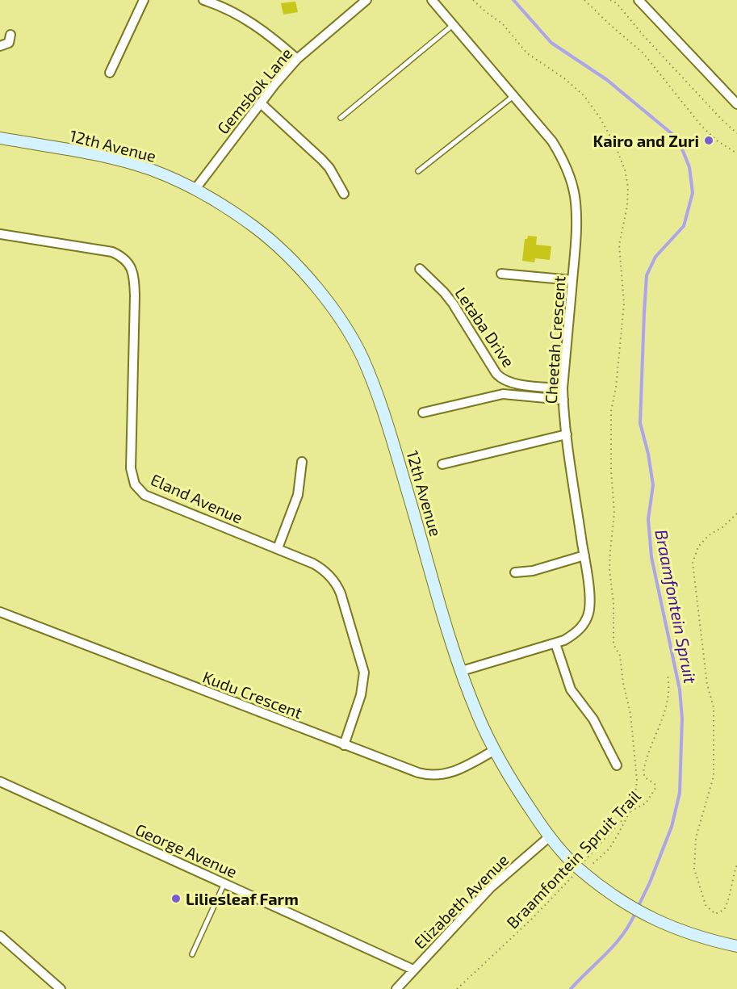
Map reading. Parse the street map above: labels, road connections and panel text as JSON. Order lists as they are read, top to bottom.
{
  "streets": {
    "street": [
      "Gemsbok Lane",
      "12th Avenue",
      "Letaba Drive",
      "Cheetah Crescent",
      "Eland Avenue",
      "Kudu Crescent",
      "George Avenue",
      "Elizabeth Avenue"
    ],
    "path": ["Braamfontein Spruit Trail"]
  },
  "crossings": [
    ["Gemsbok Lane", "12th Avenue"],
    ["12th Avenue", "Cheetah Crescent"],
    ["12th Avenue", "Kudu Crescent"],
    ["12th Avenue", "Braamfontein Spruit Trail"],
    ["12th Avenue", "Elizabeth Avenue"],
    ["Letaba Drive", "Cheetah Crescent"],
    ["Eland Avenue", "Kudu Crescent"],
    ["George Avenue", "Elizabeth Avenue"]
  ],
  "water": ["Braamfontein Spruit"],
  "places": ["Kairo and Zuri", "Liliesleaf Farm"]
}
